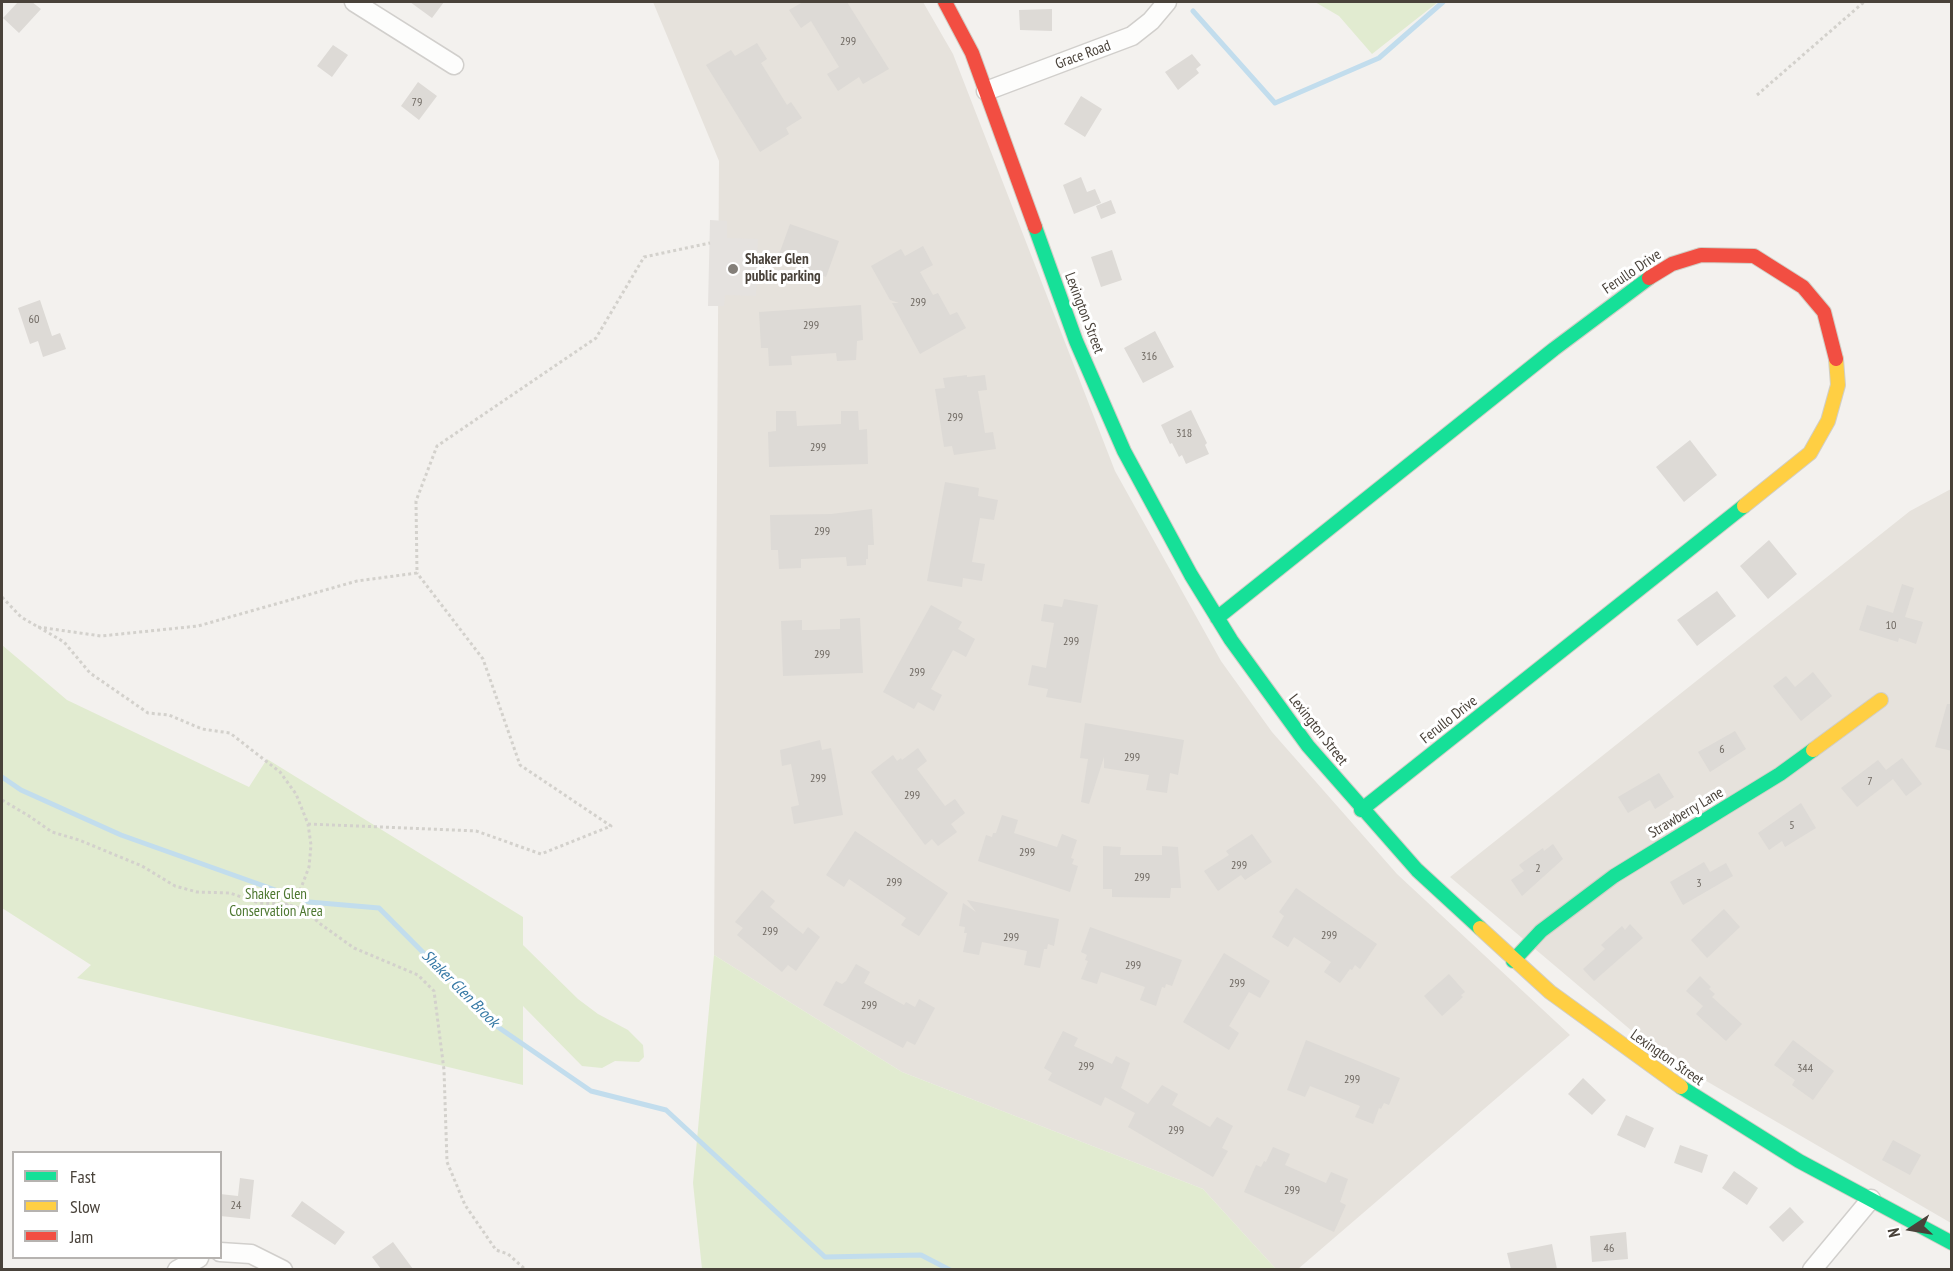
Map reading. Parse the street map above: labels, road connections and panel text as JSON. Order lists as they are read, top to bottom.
{
  "streets": {
    "street": [
      "Grace Road",
      "Ferullo Drive",
      "Lexington Street",
      "Strawberry Lane"
    ]
  },
  "crossings": [
    ["Grace Road", "Lexington Street"],
    ["Ferullo Drive", "Lexington Street"],
    ["Lexington Street", "Strawberry Lane"]
  ],
  "water": ["Shaker Glen Brook"],
  "parks": ["Shaker Glen Conservation Area"],
  "places": ["Shaker Glen public parking"],
  "house_numbers": [
    "299",
    "79",
    "299",
    "60",
    "299",
    "316",
    "299",
    "318",
    "299",
    "299",
    "10",
    "299",
    "299",
    "299",
    "6",
    "299",
    "299",
    "7",
    "299",
    "5",
    "299",
    "299",
    "2",
    "299",
    "299",
    "3",
    "299",
    "299",
    "299",
    "299",
    "299",
    "299",
    "299",
    "344",
    "299",
    "299",
    "299",
    "24",
    "46"
  ],
  "legend": ["Fast", "Slow", "Jam"],
  "north": "left"
}
